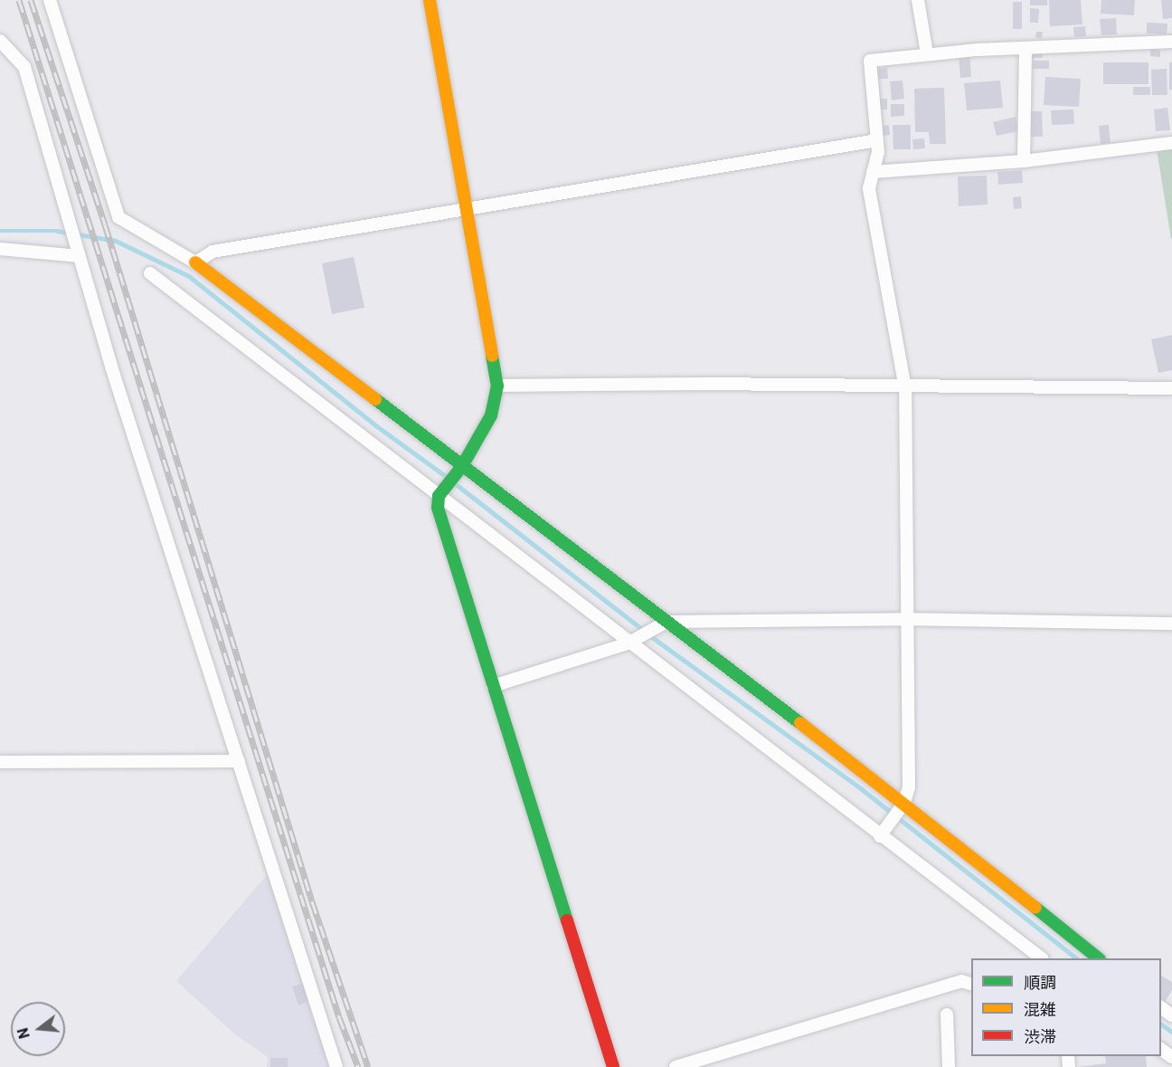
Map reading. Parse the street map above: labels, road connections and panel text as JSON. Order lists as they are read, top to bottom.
{
  "legend": ["順調", "混雑", "渋滞"],
  "north": "left"
}
